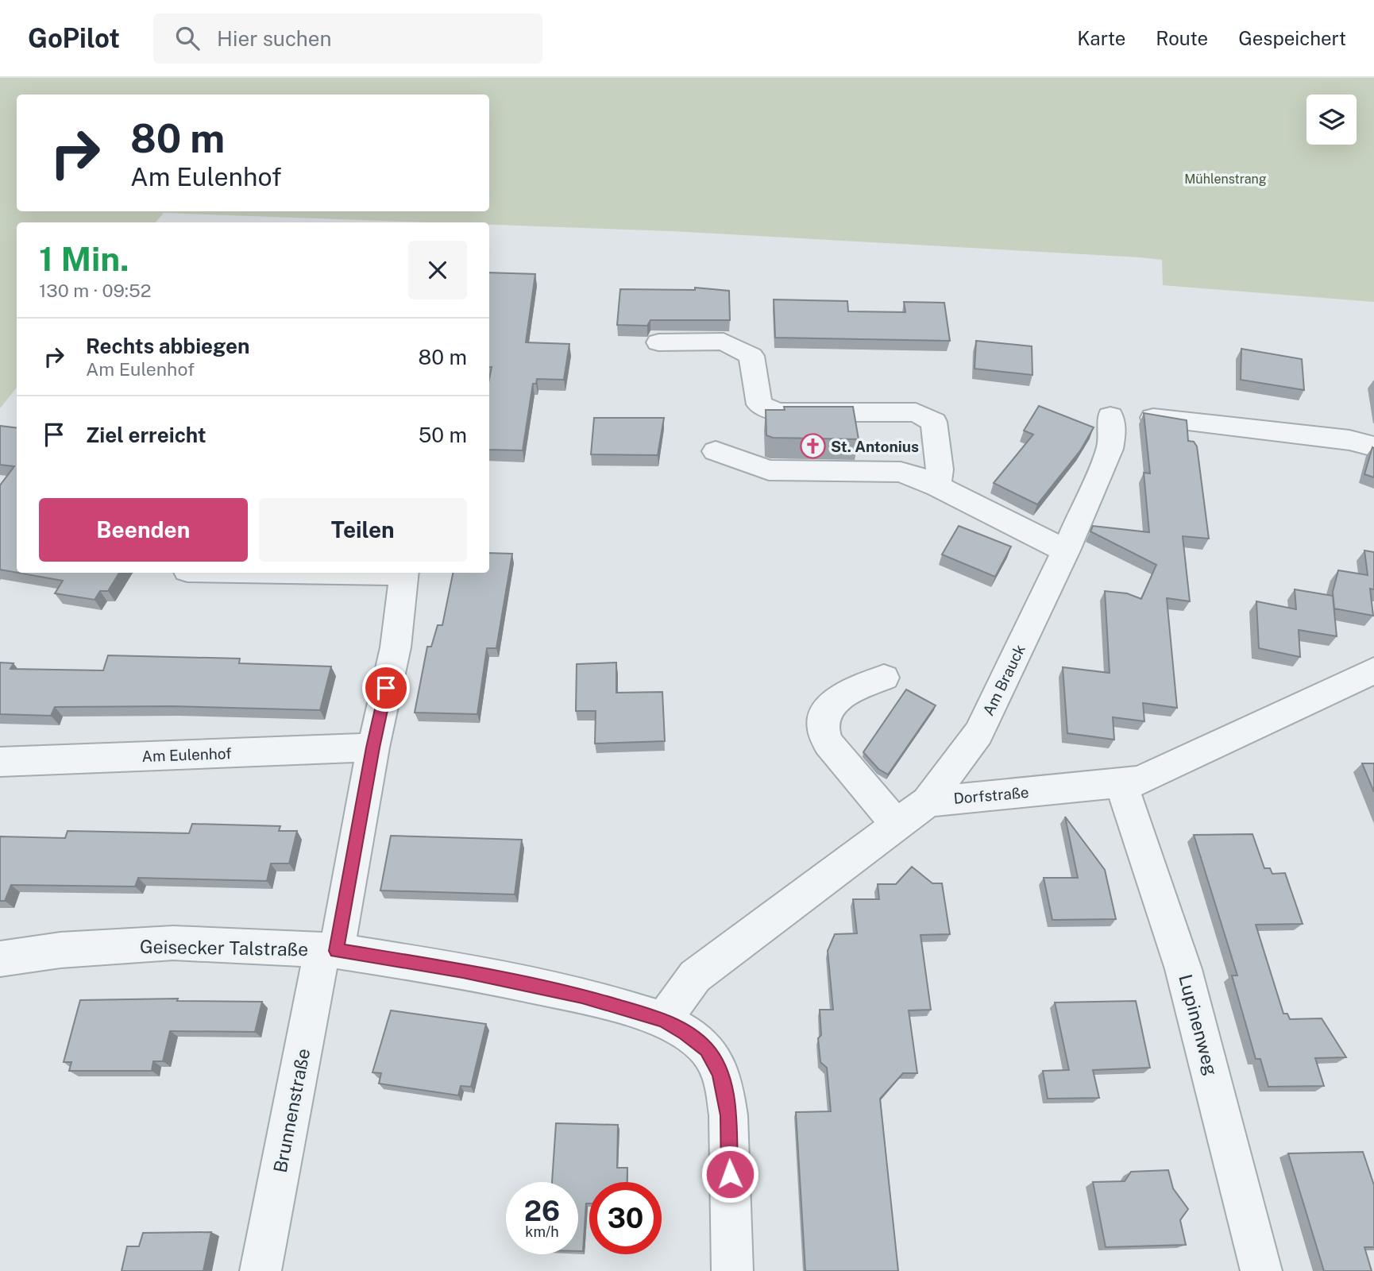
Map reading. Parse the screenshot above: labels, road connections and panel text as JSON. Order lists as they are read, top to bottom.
{
  "streets": {
    "street": [
      "Am Brauck",
      "Am Eulenhof",
      "Dorfstraße",
      "Geisecker Talstraße",
      "Lupinenweg",
      "Brunnenstraße"
    ]
  },
  "crossings": [
    ["Am Brauck", "Dorfstraße"],
    ["Dorfstraße", "Lupinenweg"],
    ["Geisecker Talstraße", "Brunnenstraße"]
  ],
  "parks": ["Mühlenstrang"],
  "places": {
    "church": ["St. Antonius"]
  },
  "page": {
    "header": "GoPilot",
    "search": "Hier suchen",
    "nav": ["Karte", "Route", "Gespeichert"],
    "turn": ["80 m", "Am Eulenhof"],
    "heading": ["1 Min.", "130 m · 09:52"],
    "list": [
      {
        "name": "Rechts abbiegen",
        "note": "Am Eulenhof",
        "value": "80 m"
      },
      {
        "name": "Ziel erreicht",
        "value": "50 m"
      }
    ],
    "buttons": ["Beenden", "Teilen"],
    "speed": "26 km/h",
    "limit": "30"
  }
}
